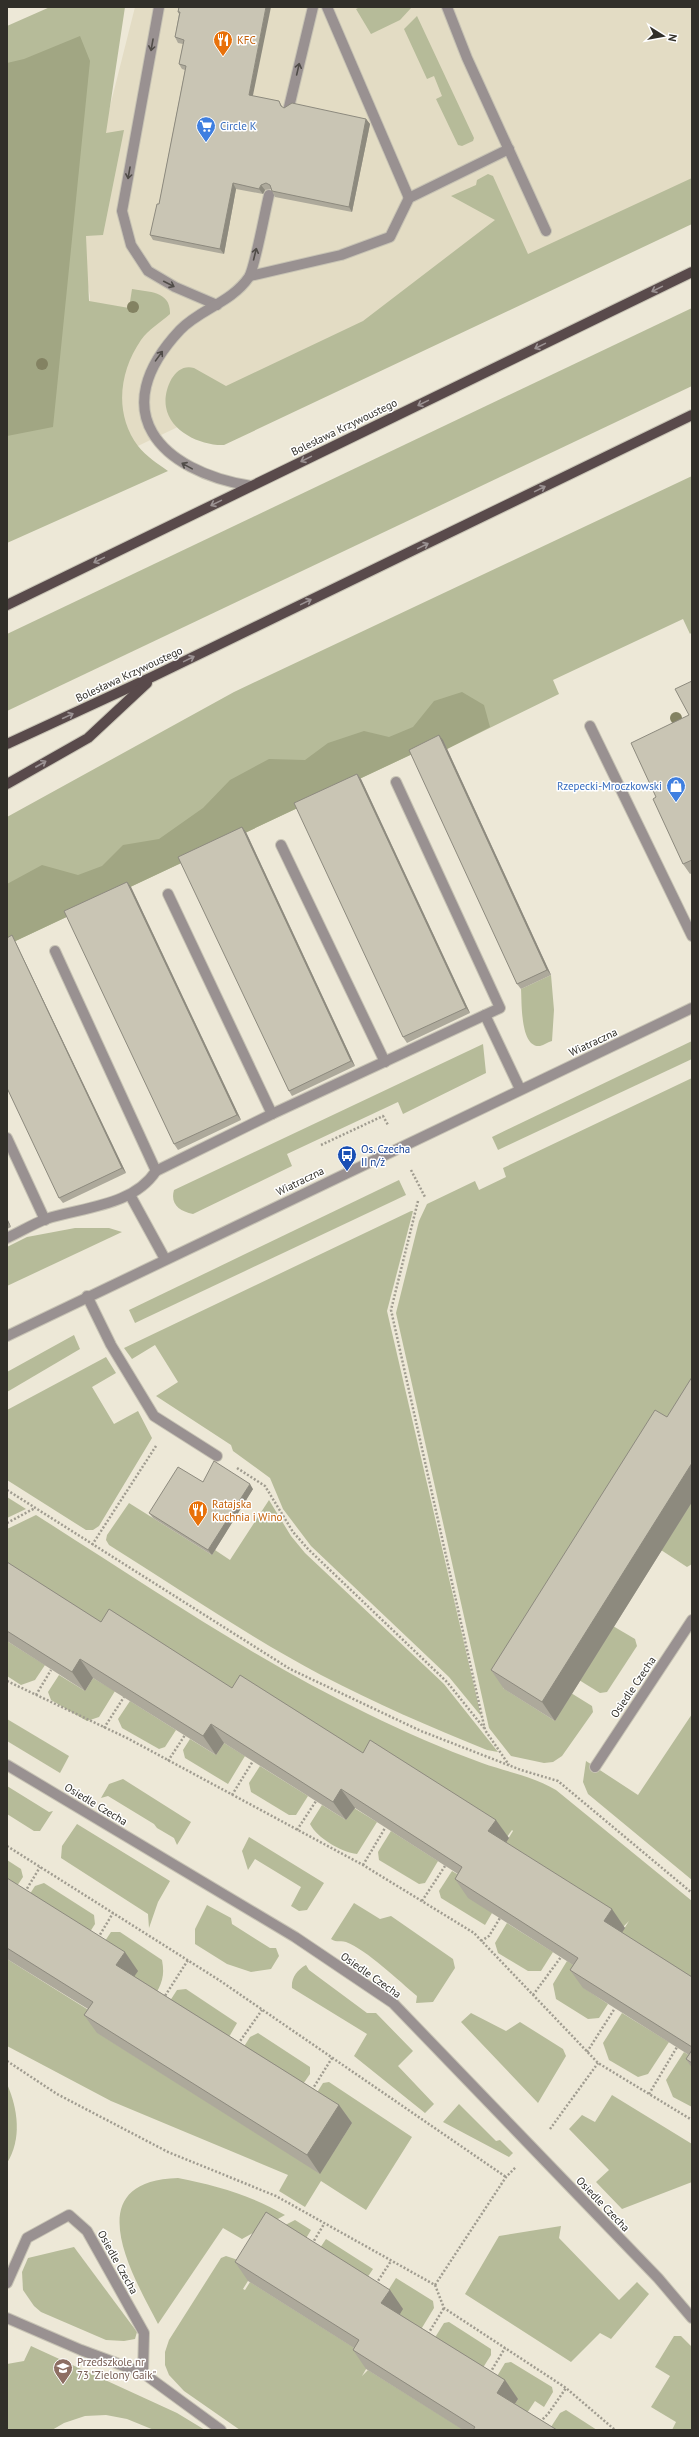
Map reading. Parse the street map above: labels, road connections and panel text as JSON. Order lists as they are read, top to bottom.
{
  "streets": {
    "main road": ["Bolesława Krzywoustego"],
    "street": ["Wiatraczna", "Osiedle Czecha"]
  },
  "places": {
    "restaurant": ["KFC", "Ratajska Kuchnia i Wino"],
    "supermarket": ["Circle K"],
    "shop": ["Rzepecki-Mroczkowski"],
    "bus stop": ["Os. Czecha II n/ż"],
    "school or university": ["Przedszkole nr 73 \"Zielony Gaik\""]
  },
  "north": "right"
}
